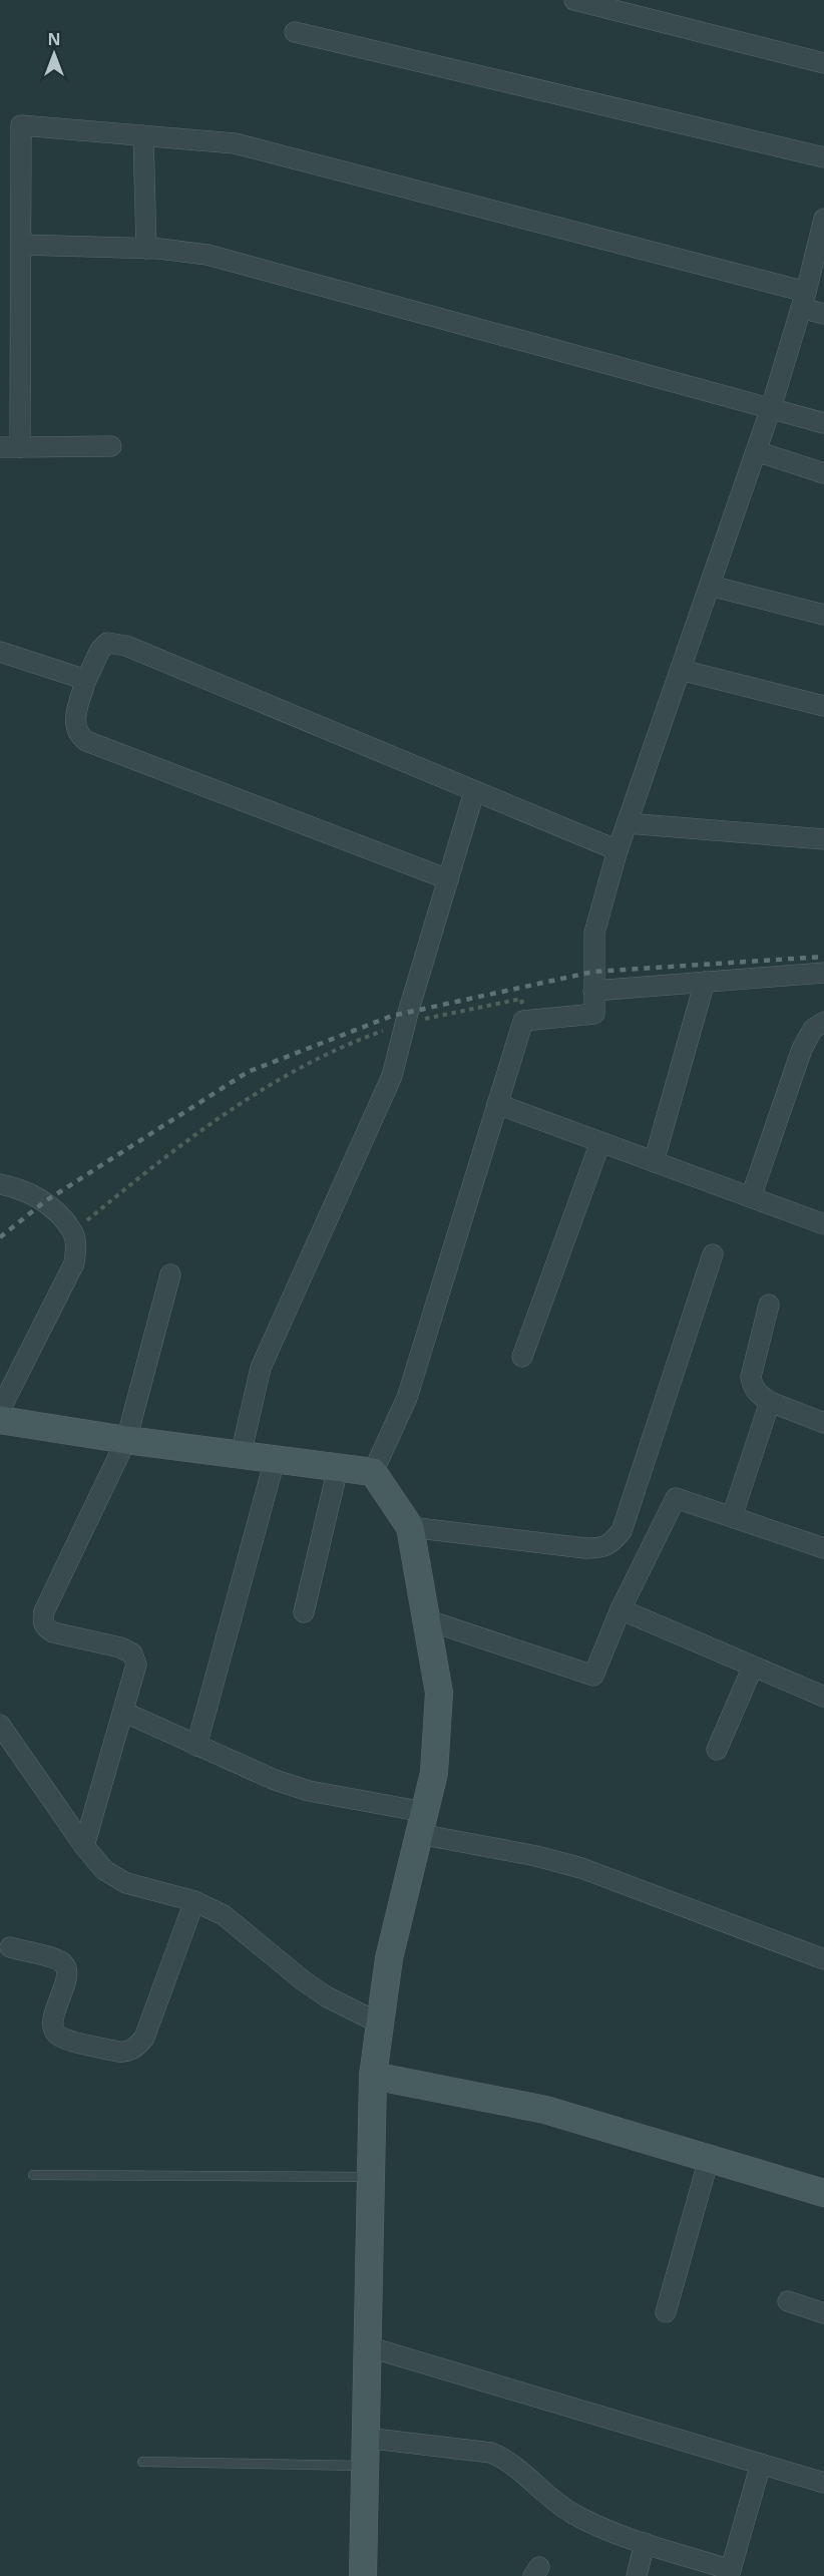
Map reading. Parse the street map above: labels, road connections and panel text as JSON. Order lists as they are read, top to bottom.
{
  "north": "top"
}
